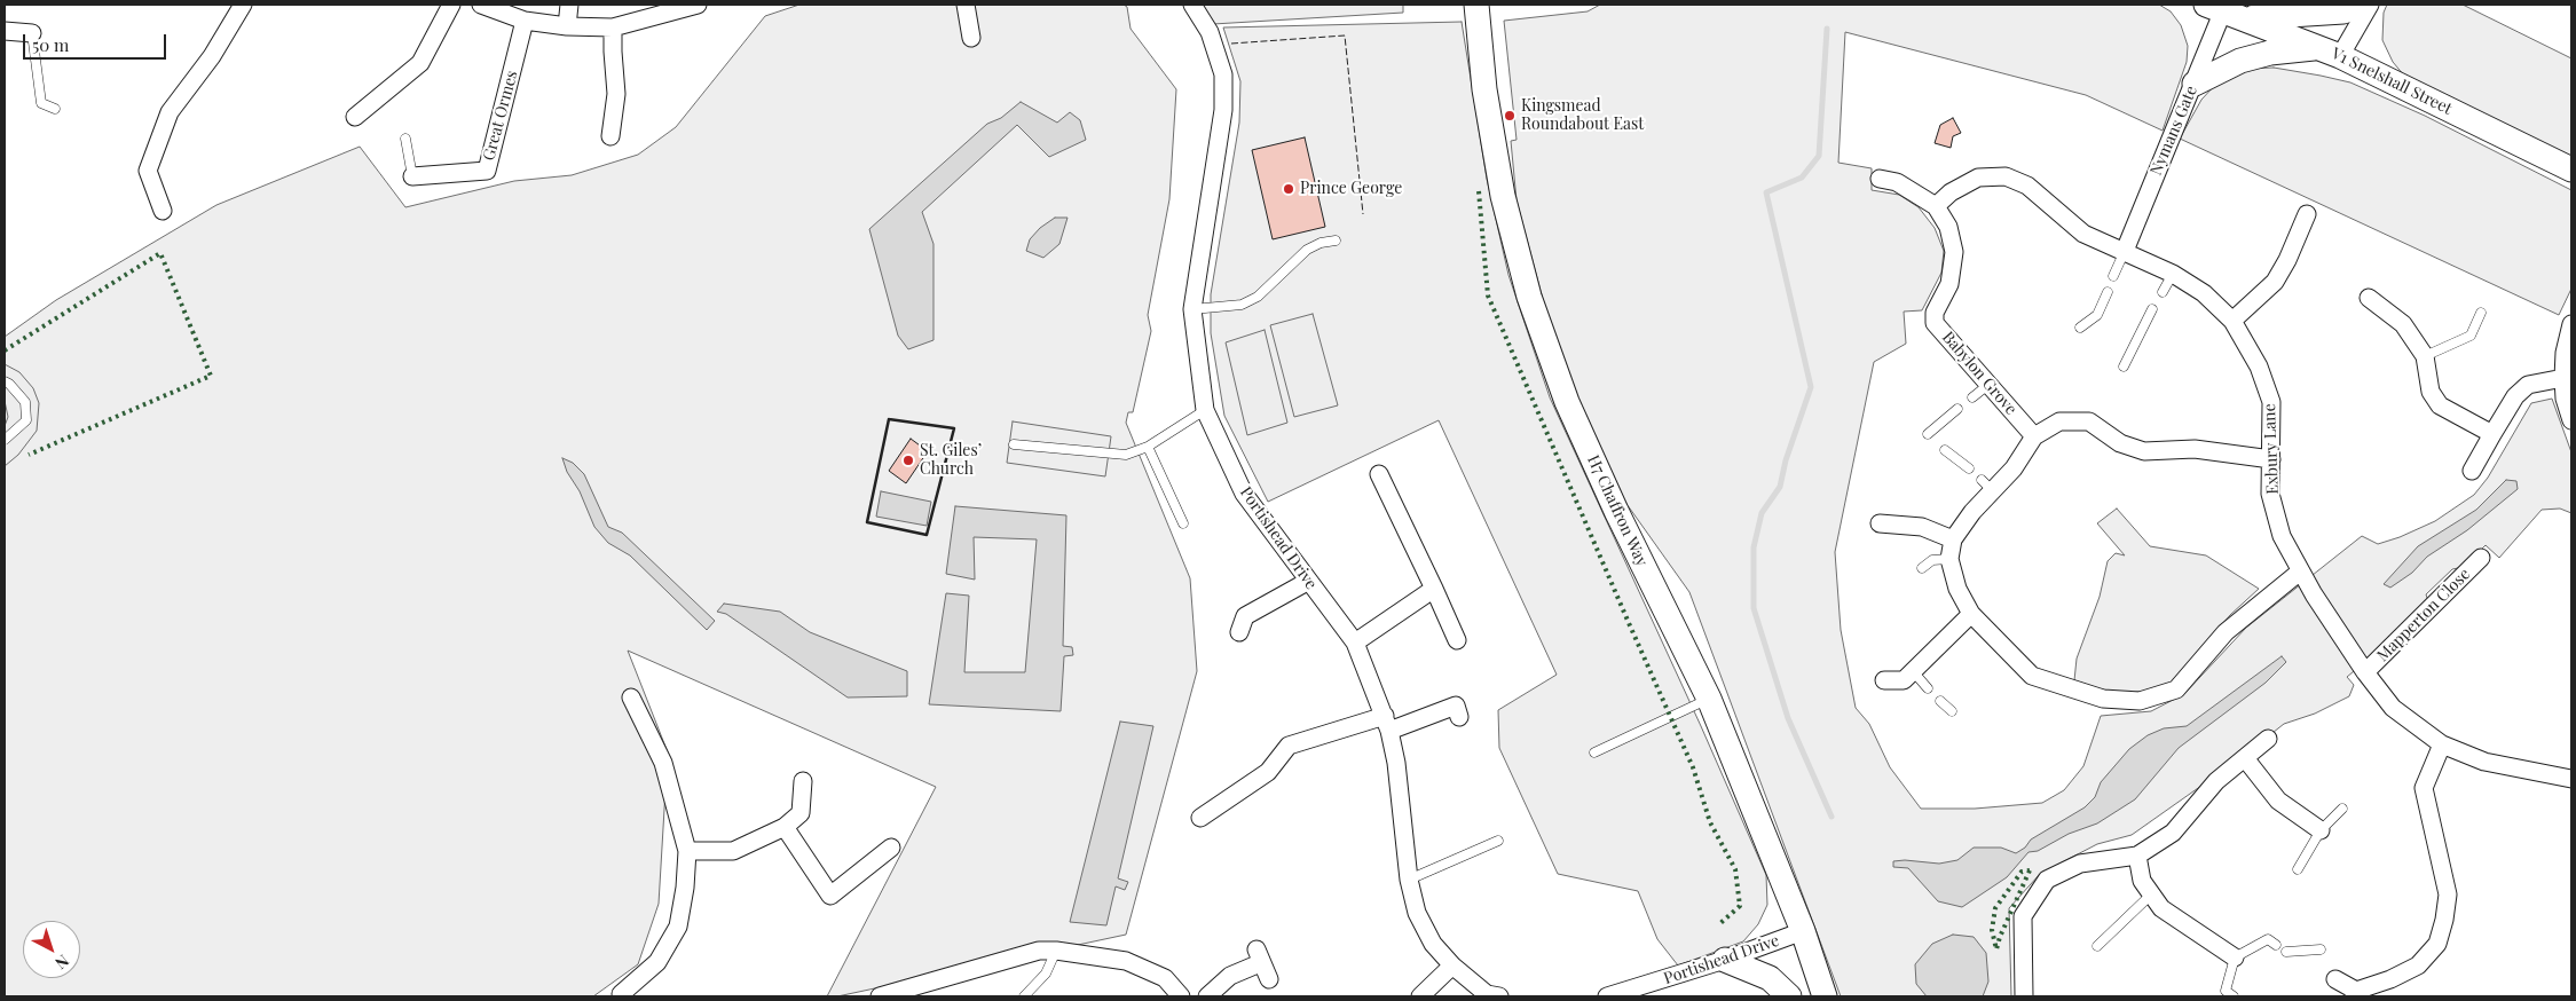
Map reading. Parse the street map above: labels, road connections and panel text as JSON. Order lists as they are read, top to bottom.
{
  "streets": {
    "street": [
      "V1 Snelshall Street",
      "Great Ormes",
      "Nymans Gate",
      "Babylon Grove",
      "Exbury Lane",
      "H7 Chaffron Way",
      "Portishead Drive",
      "Mapperton Close"
    ]
  },
  "crossings": [
    ["V1 Snelshall Street", "Nymans Gate"],
    ["Nymans Gate", "Exbury Lane"],
    ["Babylon Grove", "Exbury Lane"],
    ["Exbury Lane", "Mapperton Close"],
    ["H7 Chaffron Way", "Portishead Drive"]
  ],
  "places": ["Kingsmead Roundabout East", "Prince George", "St. Giles’ Church"],
  "scale_bar": "50 m",
  "north": "bottom right"
}
